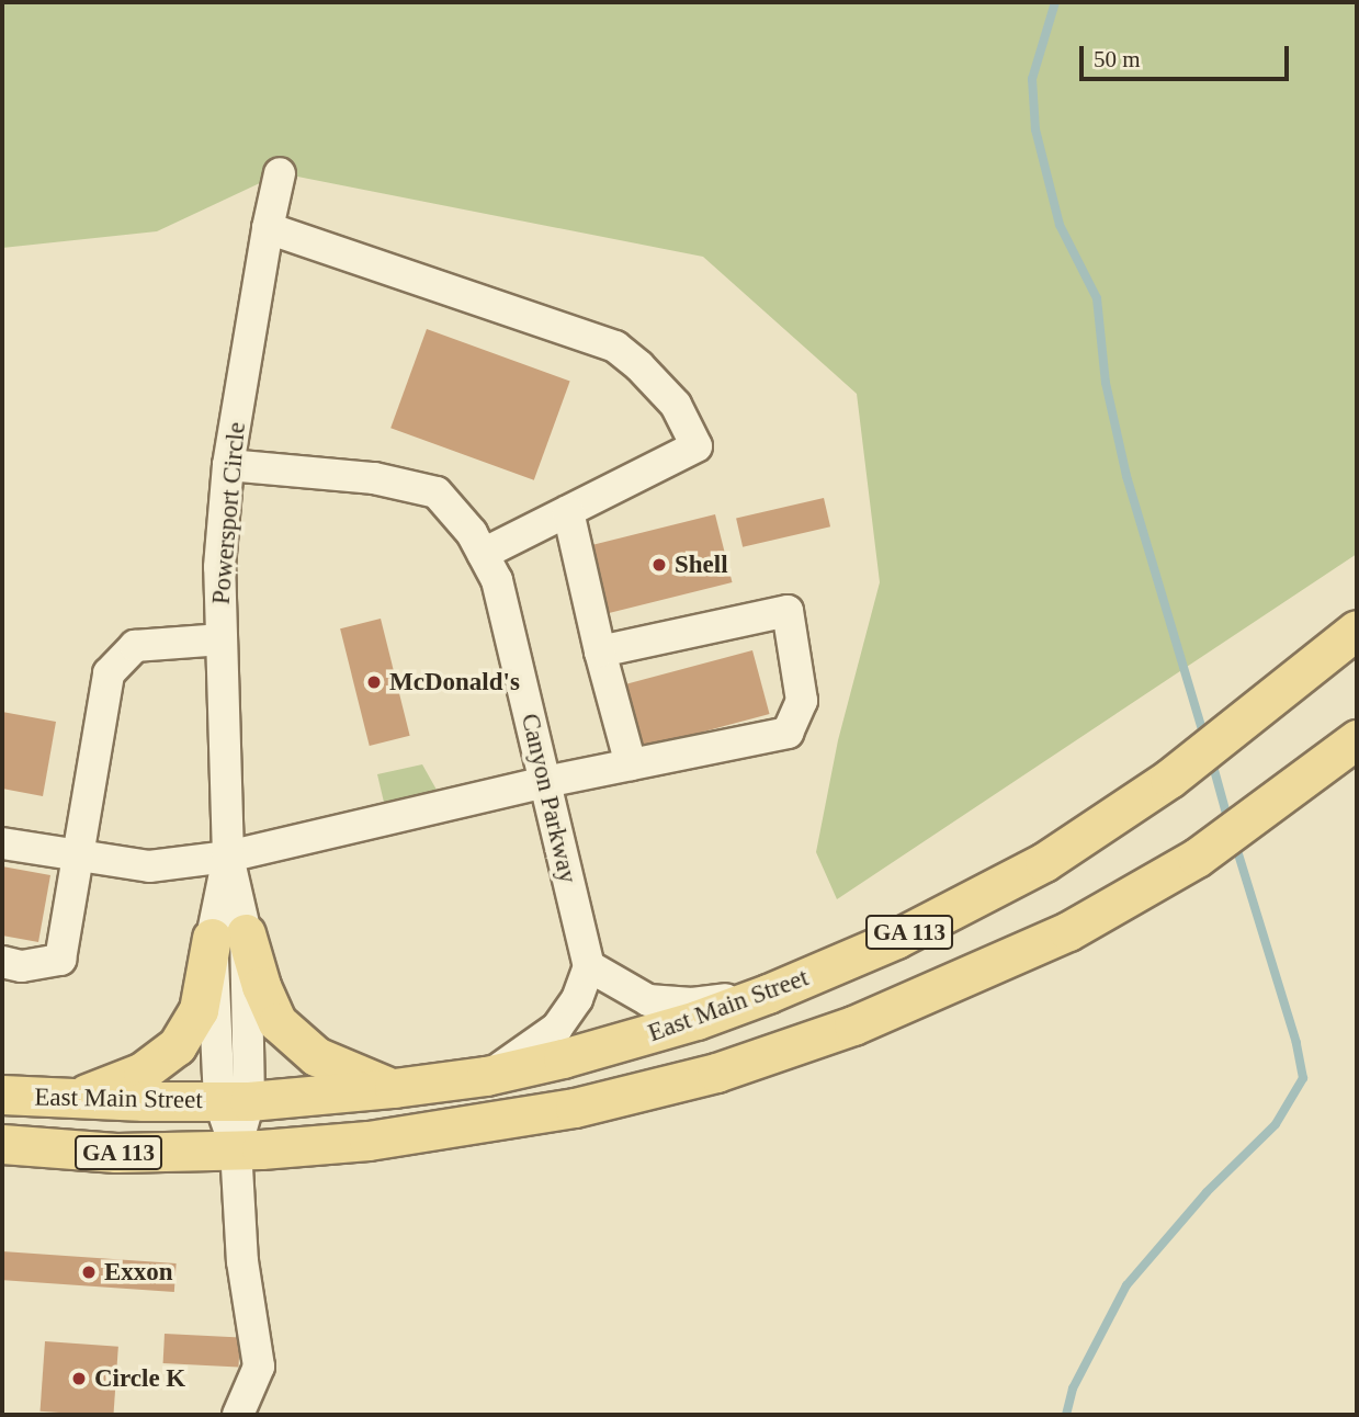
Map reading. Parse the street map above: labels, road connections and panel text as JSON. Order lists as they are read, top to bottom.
{
  "streets": {
    "main road": ["GA 113", "East Main Street"],
    "street": ["Powersport Circle", "Canyon Parkway"]
  },
  "crossings": [
    ["Powersport Circle", "Canyon Parkway"],
    ["Powersport Circle", "East Main Street"]
  ],
  "places": [
    "Shell",
    "McDonald's",
    "Exxon",
    "Circle K"
  ],
  "scale_bar": "50 m"
}
